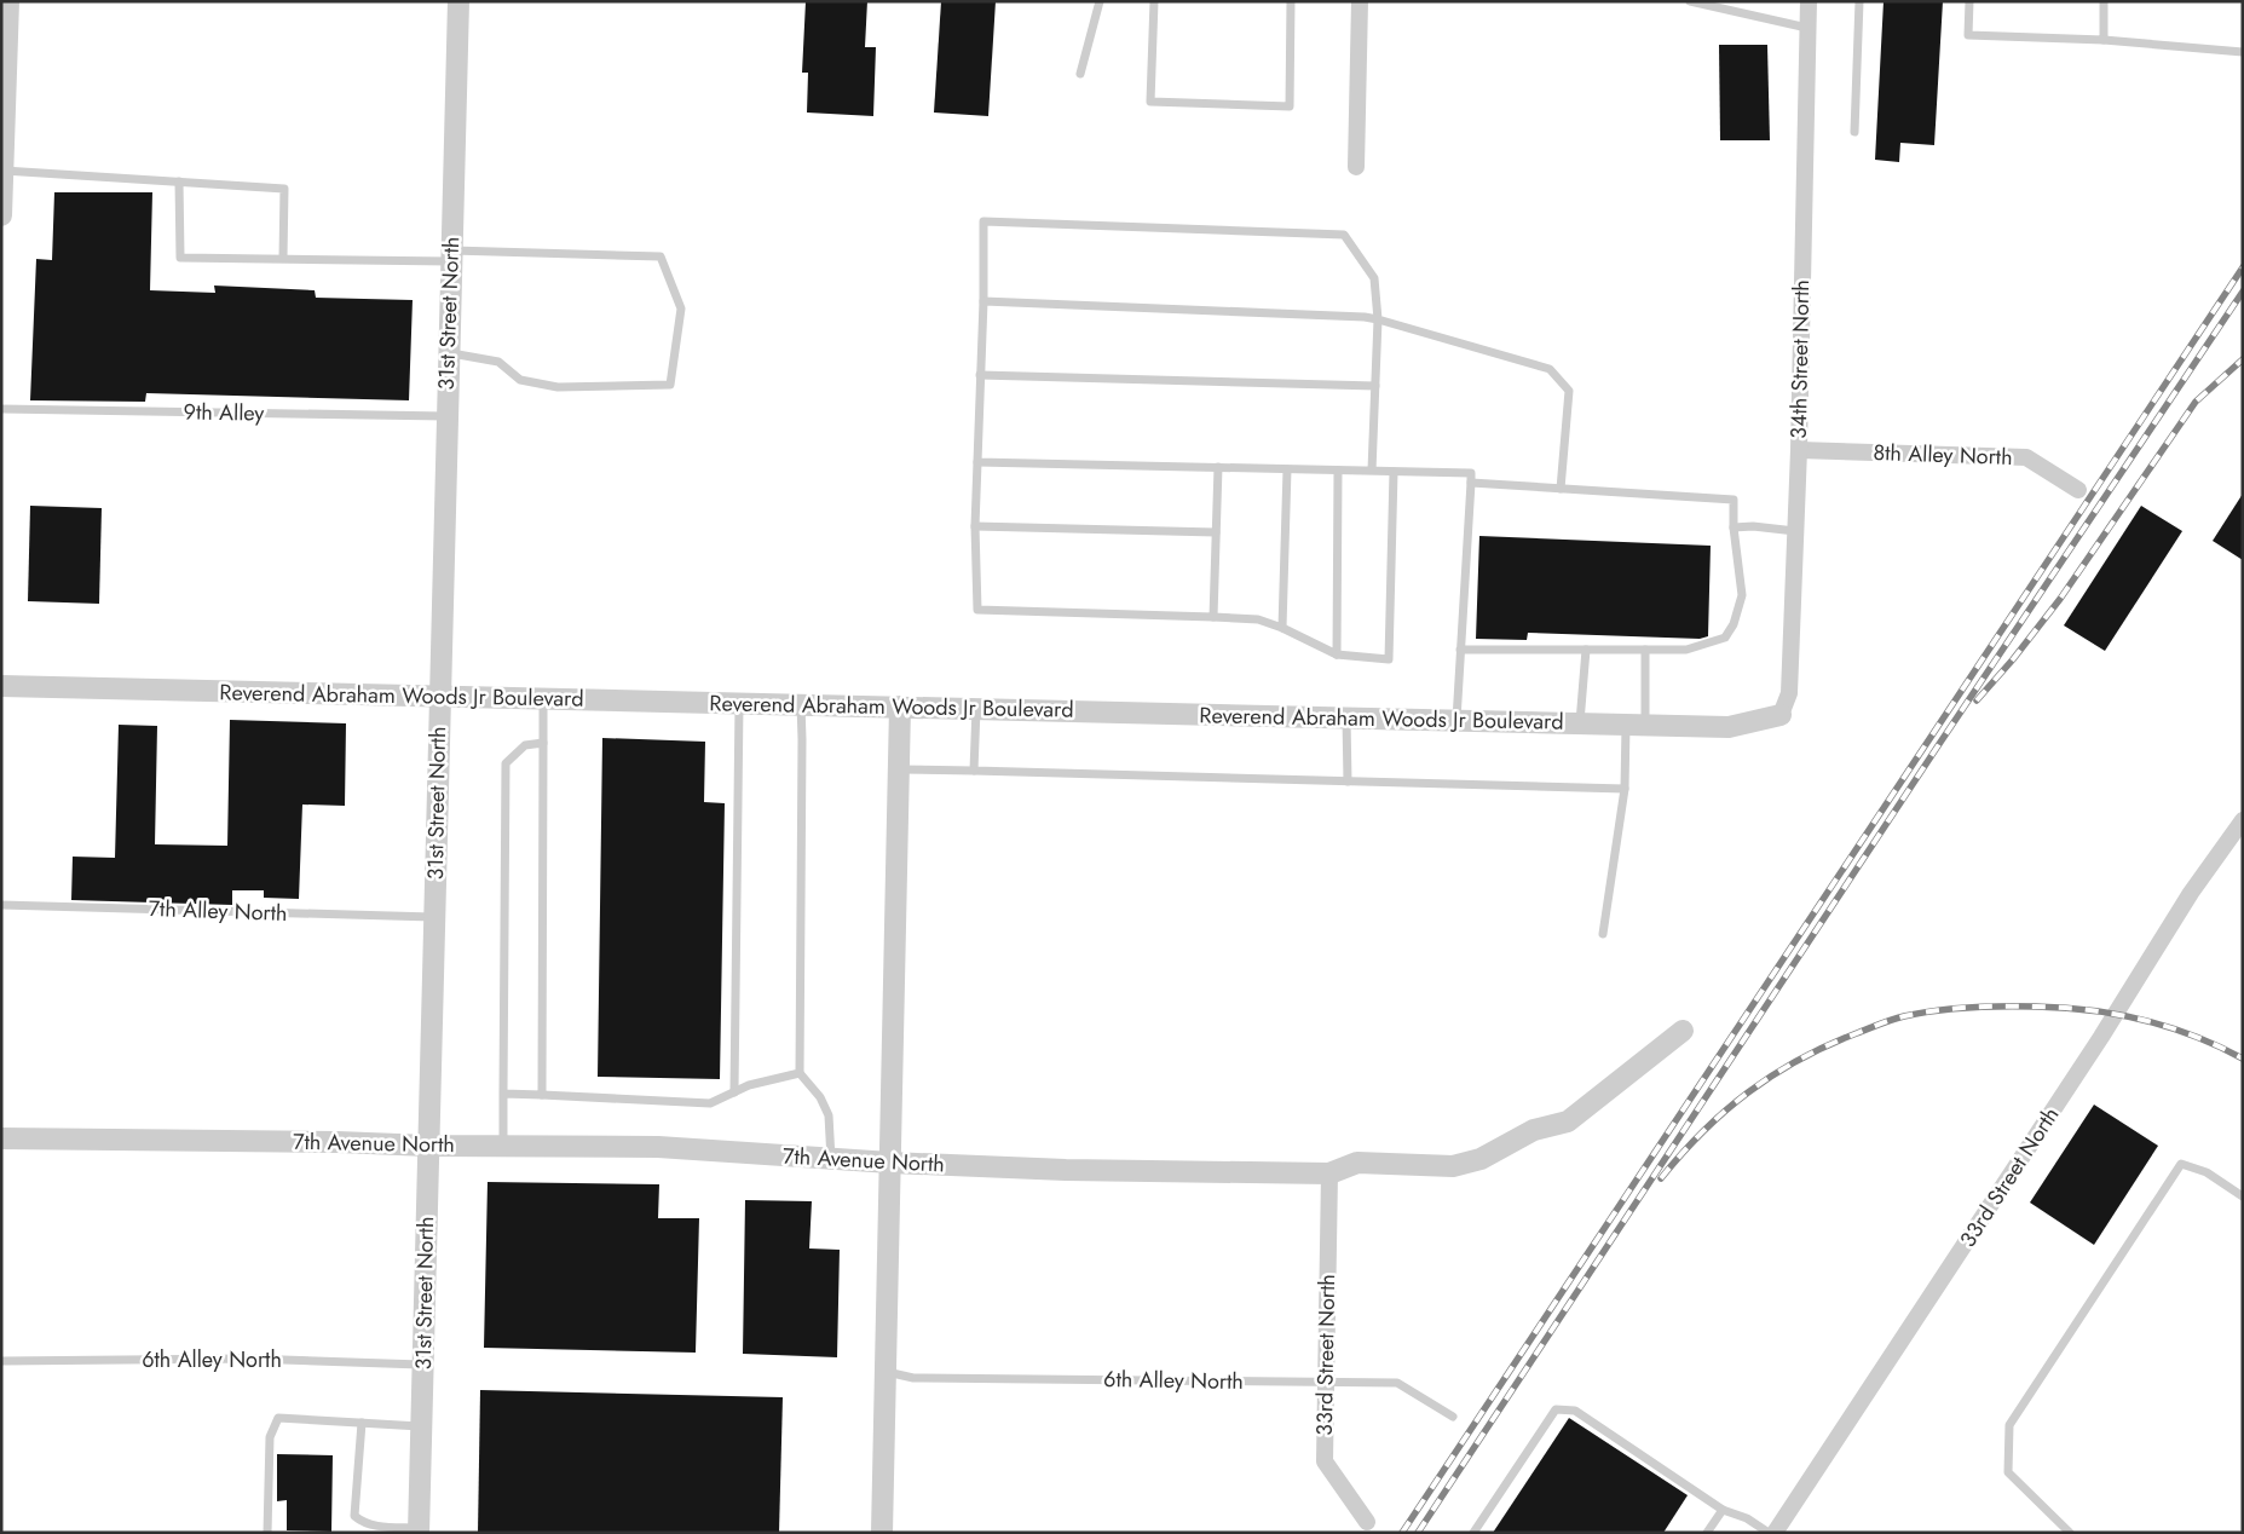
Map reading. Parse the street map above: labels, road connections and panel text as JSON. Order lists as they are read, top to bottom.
{
  "streets": {
    "street": [
      "31st Street North",
      "34th Street North",
      "8th Alley North",
      "Reverend Abraham Woods Jr Boulevard",
      "7th Avenue North",
      "33rd Street North"
    ],
    "lane": ["9th Alley", "7th Alley North", "6th Alley North"]
  },
  "crossings": [
    ["31st Street North", "9th Alley"],
    ["31st Street North", "Reverend Abraham Woods Jr Boulevard"],
    ["31st Street North", "7th Alley North"],
    ["31st Street North", "7th Avenue North"],
    ["31st Street North", "6th Alley North"],
    ["34th Street North", "8th Alley North"],
    ["34th Street North", "Reverend Abraham Woods Jr Boulevard"],
    ["7th Avenue North", "33rd Street North"],
    ["33rd Street North", "6th Alley North"]
  ]
}
